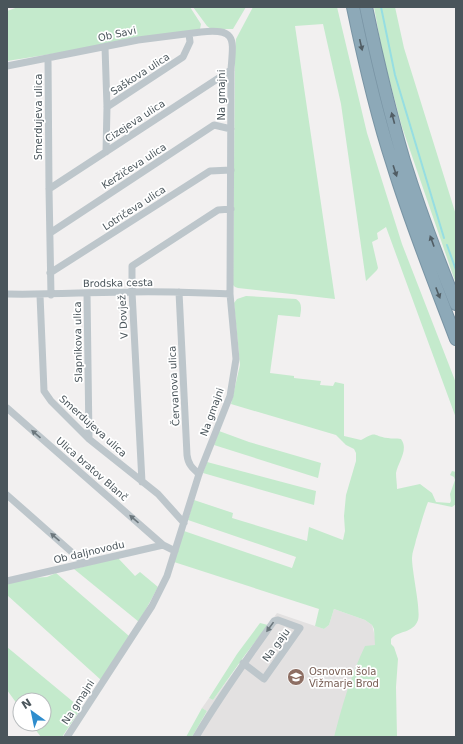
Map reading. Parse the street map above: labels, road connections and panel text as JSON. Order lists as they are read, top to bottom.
{
  "streets": {
    "street": [
      "Ob Savi",
      "Saškova ulica",
      "Na gmajni",
      "Smerdujeva ulica",
      "Cizejeva ulica",
      "Keržičeva ulica",
      "Lotričeva ulica",
      "Brodska cesta",
      "V Dovjež",
      "Slapnikova ulica",
      "Červanova ulica",
      "Ulica bratov Blanč",
      "Ob daljnovodu",
      "Na gaju"
    ]
  },
  "crossings": [
    ["Ob Savi", "Saškova ulica"],
    ["Ob Savi", "Na gmajni"],
    ["Ob Savi", "Smerdujeva ulica"],
    ["Na gmajni", "Smerdujeva ulica"],
    ["Na gmajni", "Cizejeva ulica"],
    ["Na gmajni", "Keržičeva ulica"],
    ["Na gmajni", "Lotričeva ulica"],
    ["Na gmajni", "Brodska cesta"],
    ["Na gmajni", "V Dovjež"],
    ["Na gmajni", "Červanova ulica"],
    ["Smerdujeva ulica", "Cizejeva ulica"],
    ["Smerdujeva ulica", "Keržičeva ulica"],
    ["Smerdujeva ulica", "Lotričeva ulica"],
    ["Smerdujeva ulica", "Brodska cesta"],
    ["Smerdujeva ulica", "V Dovjež"],
    ["Smerdujeva ulica", "Slapnikova ulica"],
    ["Brodska cesta", "V Dovjež"],
    ["Brodska cesta", "Slapnikova ulica"],
    ["Brodska cesta", "Červanova ulica"],
    ["Ulica bratov Blanč", "Ob daljnovodu"]
  ],
  "one_way": ["Ulica bratov Blanč"],
  "places": {
    "school or university": ["Osnovna šola Vižmarje Brod"]
  },
  "north": "top left"
}
